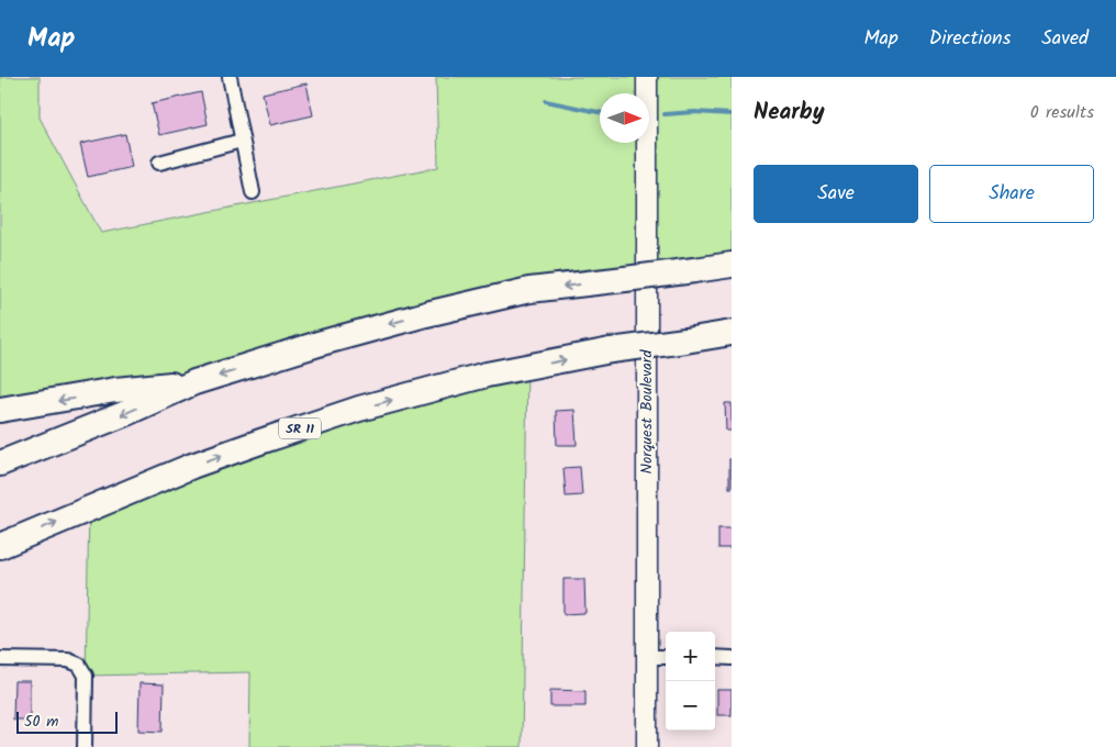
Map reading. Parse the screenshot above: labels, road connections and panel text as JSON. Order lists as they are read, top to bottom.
{
  "streets": {
    "highway": ["SR 11"],
    "street": ["Norquest Boulevard"]
  },
  "scale_bar": "50 m",
  "north": "right",
  "page": {
    "header": "Map",
    "nav": ["Map", "Directions", "Saved"],
    "heading": ["Nearby", "0 results"],
    "buttons": ["Save", "Share"],
    "map_buttons": ["+", "−"],
    "scale": "50 m"
  }
}
